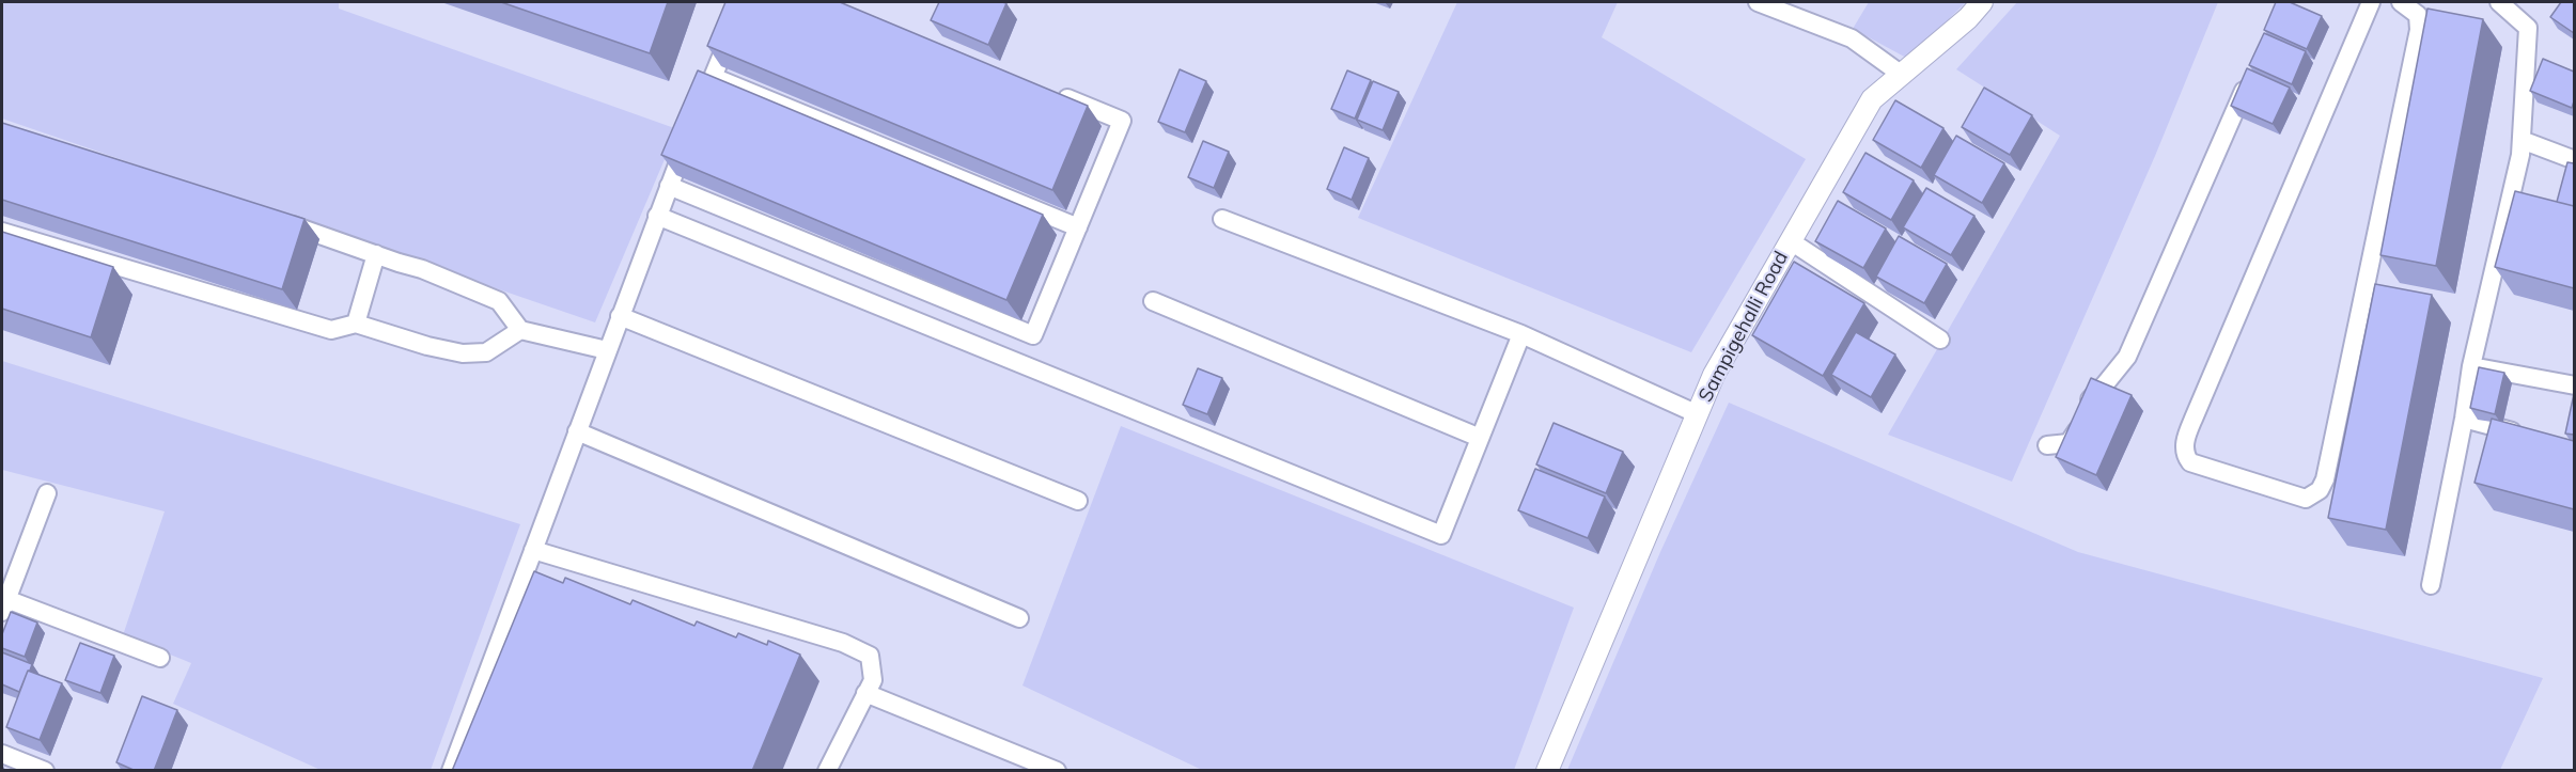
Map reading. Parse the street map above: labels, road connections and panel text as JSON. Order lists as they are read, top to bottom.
{
  "streets": {
    "street": ["Sampigehalli Road"]
  }
}
